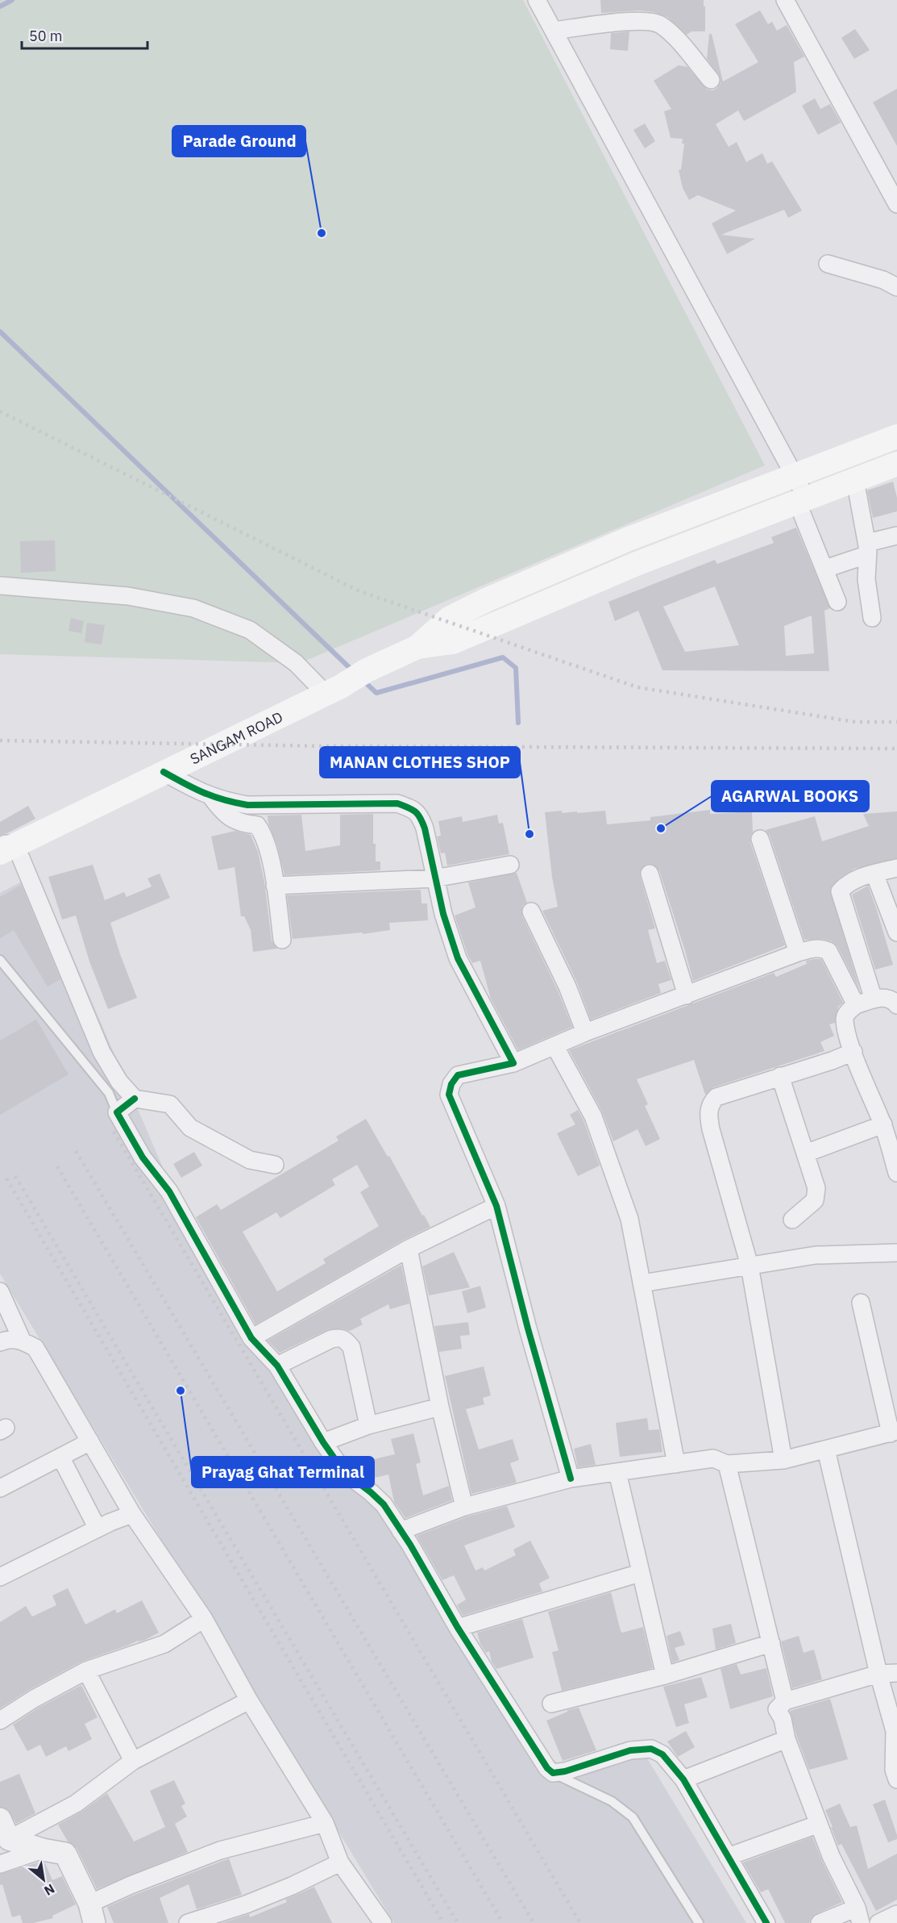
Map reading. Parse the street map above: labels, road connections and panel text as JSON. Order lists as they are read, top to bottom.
{
  "streets": {
    "main road": ["SANGAM ROAD"]
  },
  "places": [
    "Parade Ground",
    "AGARWAL BOOKS",
    "MANAN CLOTHES SHOP",
    "Prayag Ghat Terminal"
  ],
  "scale_bar": "50 m",
  "north": "bottom right"
}
